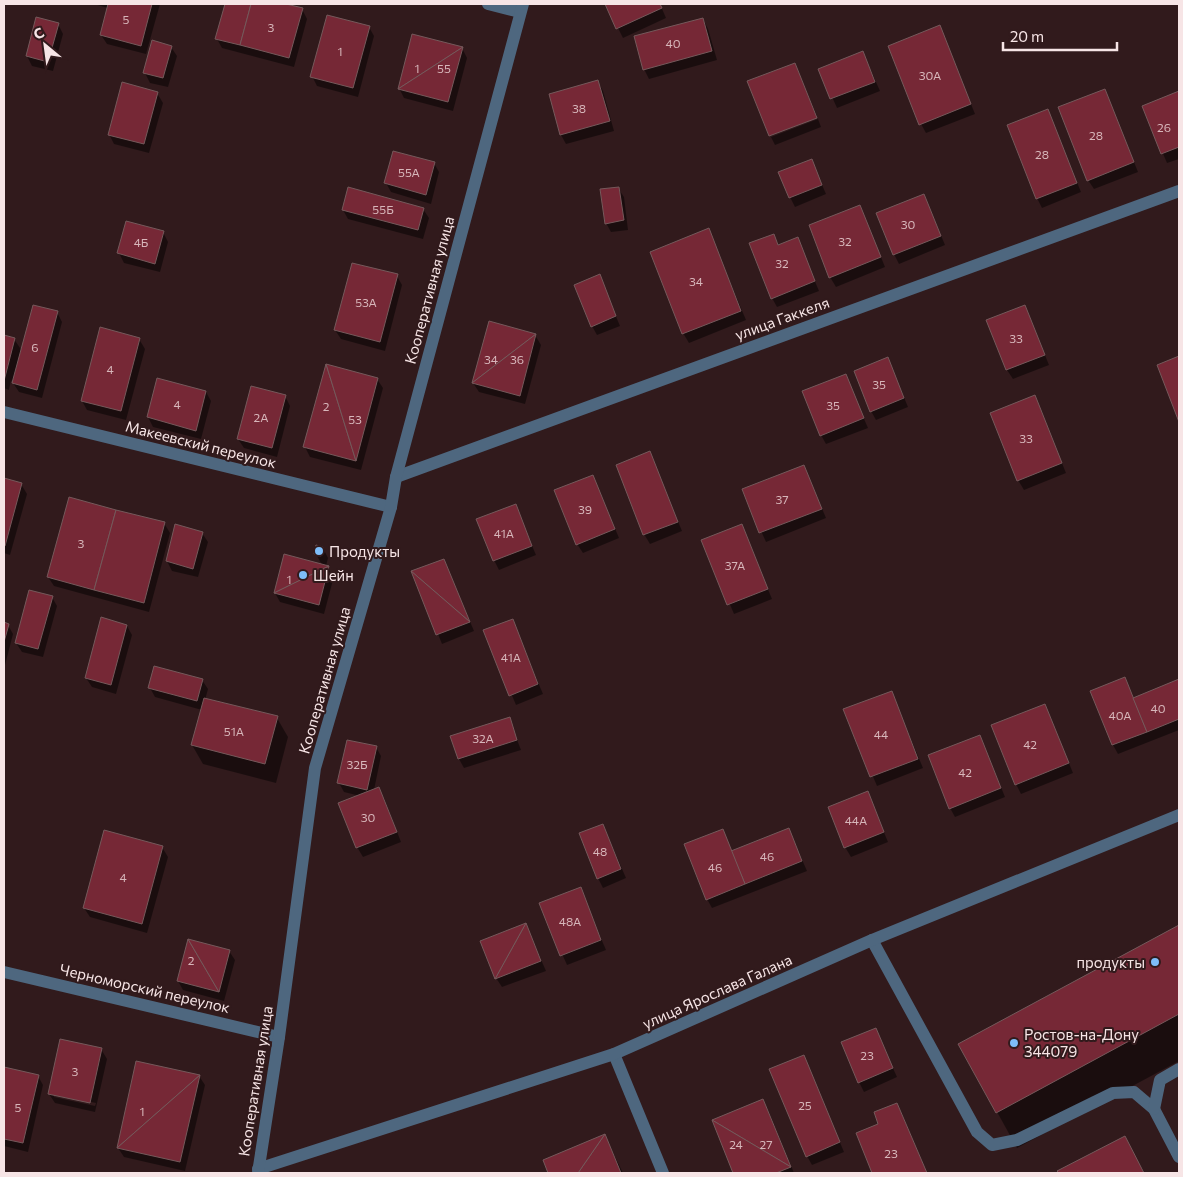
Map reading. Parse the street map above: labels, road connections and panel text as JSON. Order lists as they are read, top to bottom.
{
  "streets": {
    "street": [
      "Кооперативная улица",
      "улица Гаккеля",
      "Макеевский переулок",
      "Черноморский переулок",
      "улица Ярослава Галана"
    ]
  },
  "crossings": [
    ["Кооперативная улица", "улица Гаккеля"],
    ["Кооперативная улица", "Макеевский переулок"],
    ["Кооперативная улица", "Черноморский переулок"],
    ["Кооперативная улица", "улица Ярослава Галана"]
  ],
  "places": [
    "Продукты",
    "Шейн",
    "продукты",
    "Ростов-на-Дону 344079"
  ],
  "house_numbers": [
    "5",
    "3",
    "40",
    "1",
    "1",
    "55",
    "30А",
    "38",
    "26",
    "28",
    "28",
    "55А",
    "55Б",
    "30",
    "32",
    "4Б",
    "32",
    "34",
    "53А",
    "33",
    "6",
    "34",
    "36",
    "4",
    "35",
    "4",
    "35",
    "2",
    "2А",
    "53",
    "33",
    "37",
    "39",
    "41А",
    "3",
    "37А",
    "1",
    "41А",
    "40",
    "40А",
    "51А",
    "44",
    "32А",
    "42",
    "32Б",
    "42",
    "30",
    "44А",
    "48",
    "46",
    "46",
    "4",
    "48А",
    "2",
    "23",
    "3",
    "25",
    "5",
    "1",
    "24",
    "27",
    "23"
  ],
  "scale_bar": "20 m",
  "north": "top left"
}
